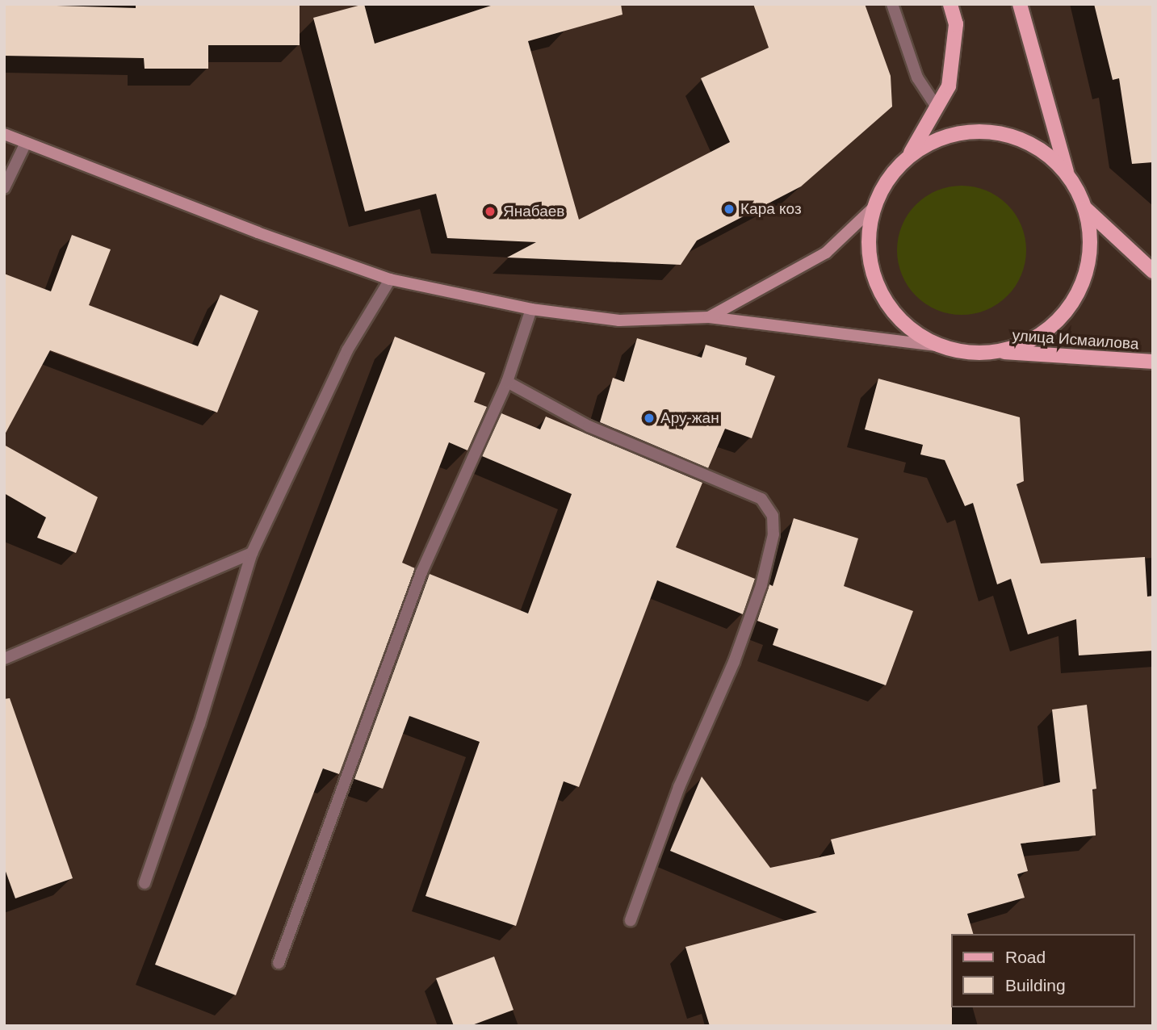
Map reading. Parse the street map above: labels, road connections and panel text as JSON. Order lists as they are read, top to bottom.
{
  "streets": {
    "main road": ["улица Исмаилова"]
  },
  "places": ["Кара коз", "Янабаев", "Ару-жан"],
  "legend": ["Road", "Building"]
}
